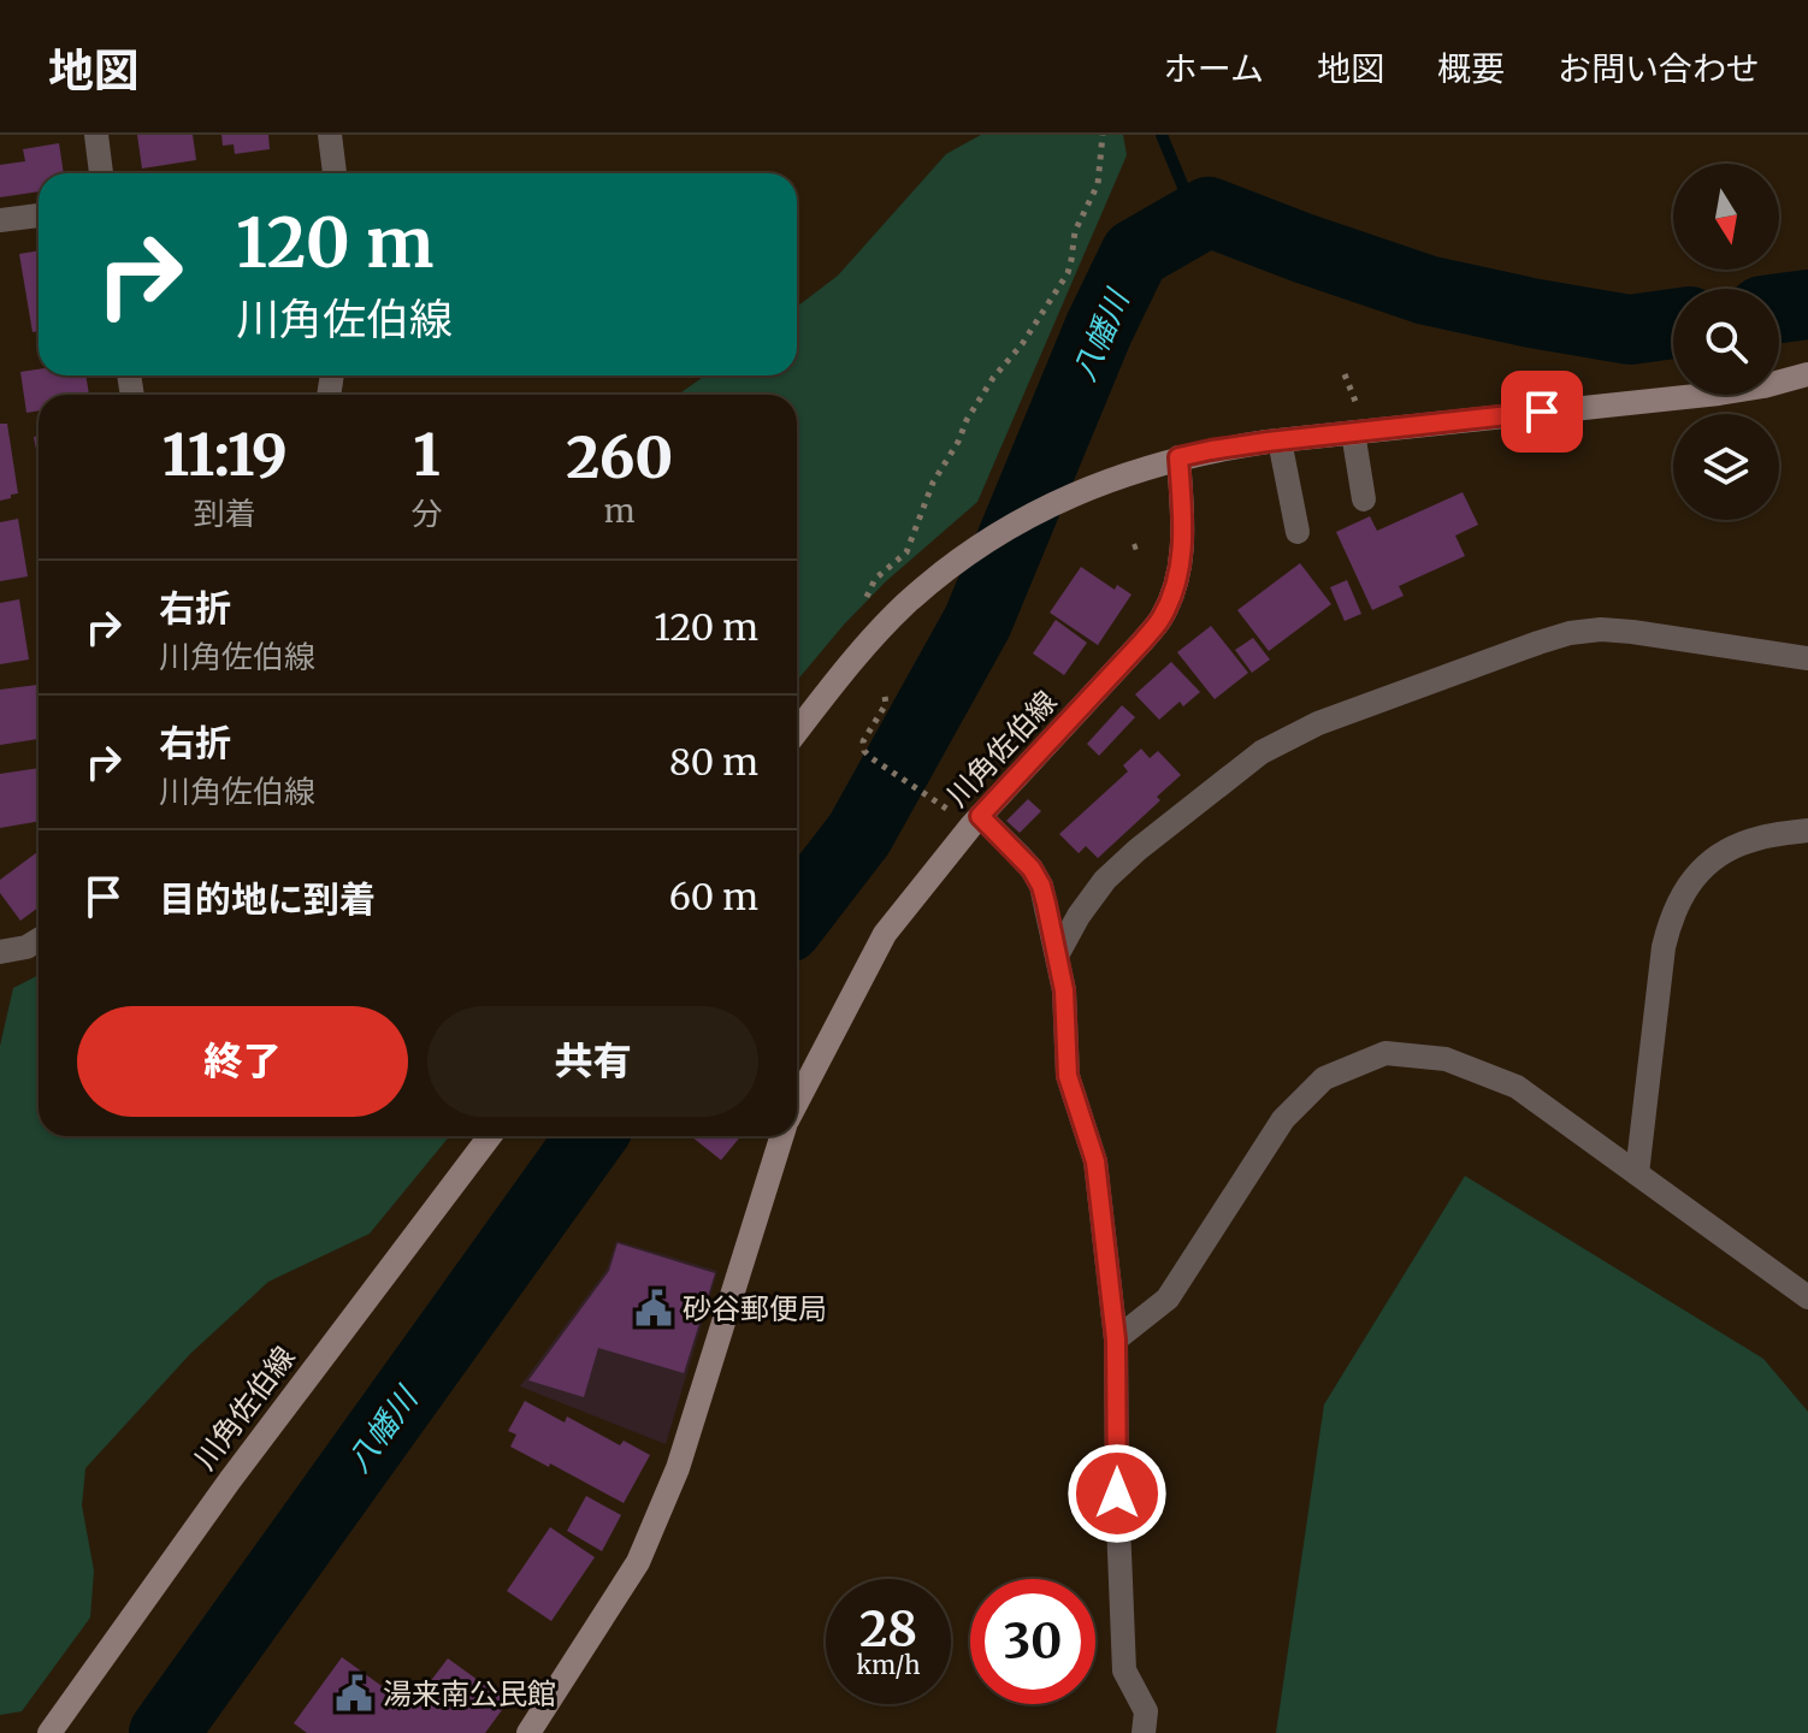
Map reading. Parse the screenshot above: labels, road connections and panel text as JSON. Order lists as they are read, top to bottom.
{
  "streets": {
    "main road": ["川角佐伯線"]
  },
  "water": ["八幡川"],
  "places": {
    "public building": ["砂谷郵便局", "湯来南公民館"]
  },
  "north": "bottom",
  "page": {
    "header": "地図",
    "nav": [
      "ホーム",
      "地図",
      "概要",
      "お問い合わせ"
    ],
    "turn": ["120 m", "川角佐伯線"],
    "eta": [
      "11:19",
      "到着",
      "1",
      "分",
      "260",
      "m"
    ],
    "list": [
      {
        "name": "右折",
        "note": "川角佐伯線",
        "value": "120 m"
      },
      {
        "name": "右折",
        "note": "川角佐伯線",
        "value": "80 m"
      },
      {
        "name": "目的地に到着",
        "value": "60 m"
      }
    ],
    "buttons": ["終了", "共有"],
    "speed": "28 km/h",
    "limit": "30"
  }
}
